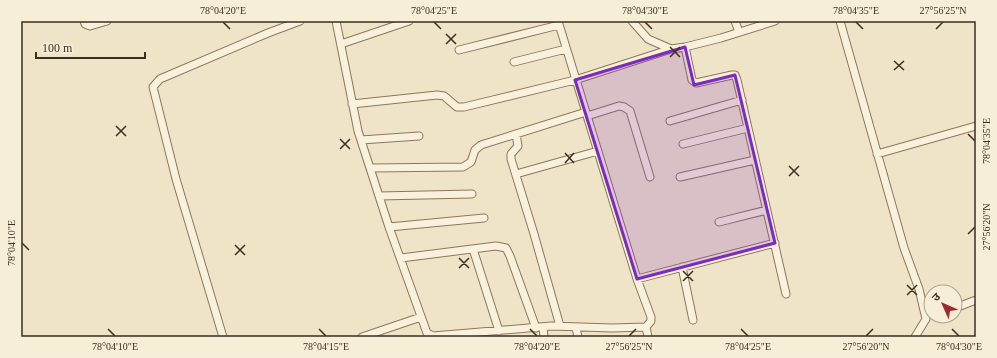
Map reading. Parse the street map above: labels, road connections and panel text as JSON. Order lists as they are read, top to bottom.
{
  "scale_bar": "100 m",
  "north": "top left",
  "coordinates": [
    "78°04'20\"E",
    "78°04'25\"E",
    "78°04'30\"E",
    "78°04'35\"E",
    "27°56'25\"N",
    "27°56'20\"N",
    "78°04'10\"E",
    "78°04'15\"E"
  ]
}
